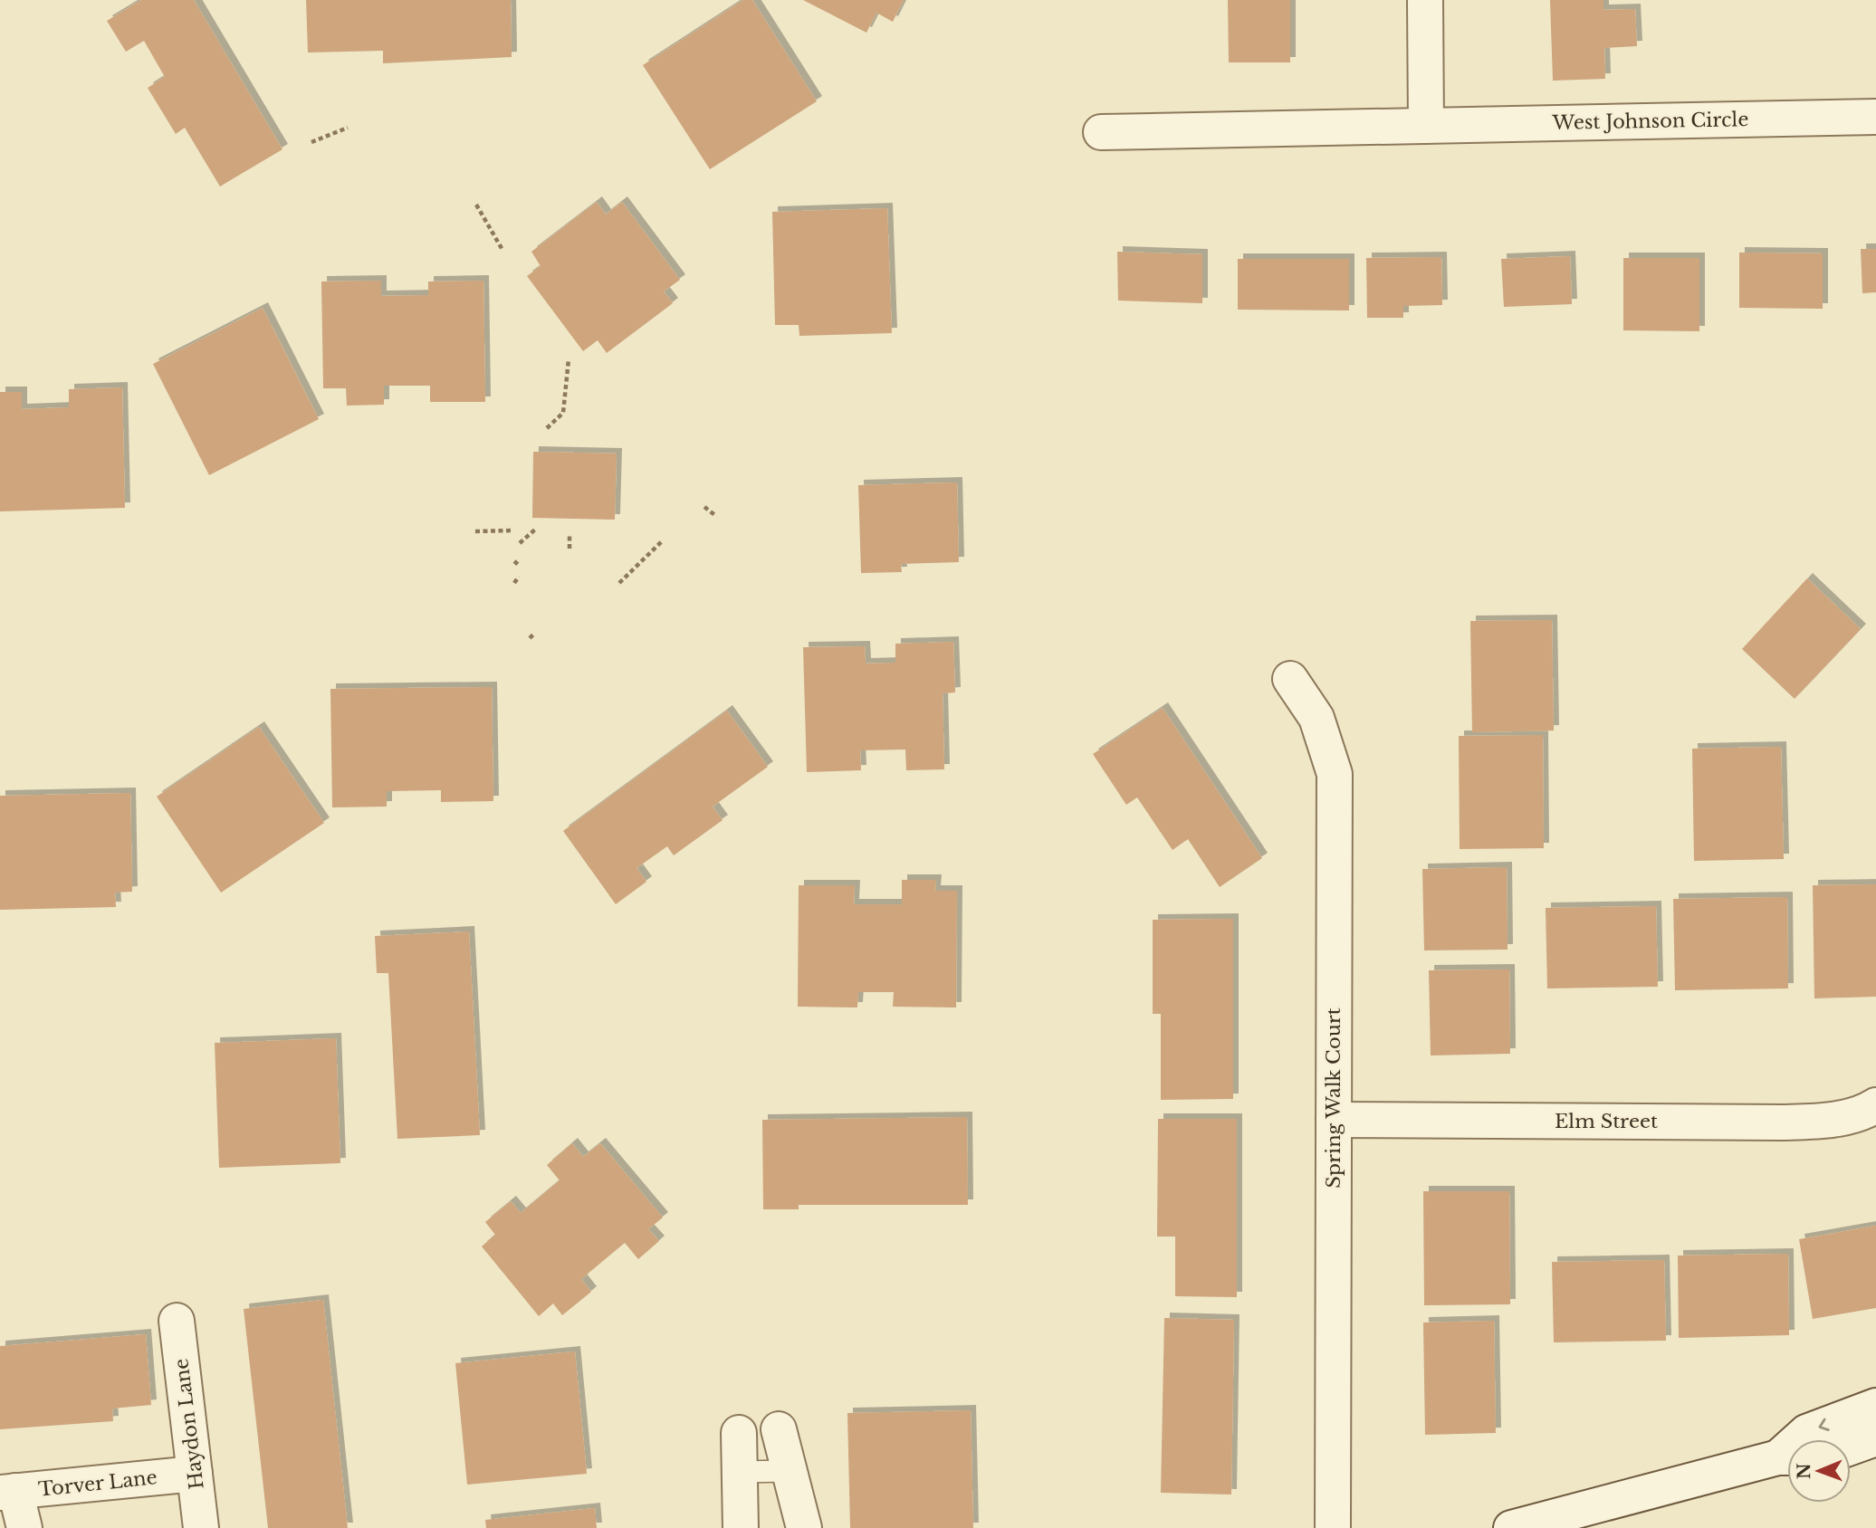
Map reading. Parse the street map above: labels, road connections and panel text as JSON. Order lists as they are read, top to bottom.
{
  "streets": {
    "street": [
      "West Johnson Circle",
      "Spring Walk Court",
      "Elm Street",
      "Haydon Lane",
      "Torver Lane"
    ]
  },
  "crossings": [
    ["Spring Walk Court", "Elm Street"],
    ["Haydon Lane", "Torver Lane"]
  ],
  "north": "left"
}
